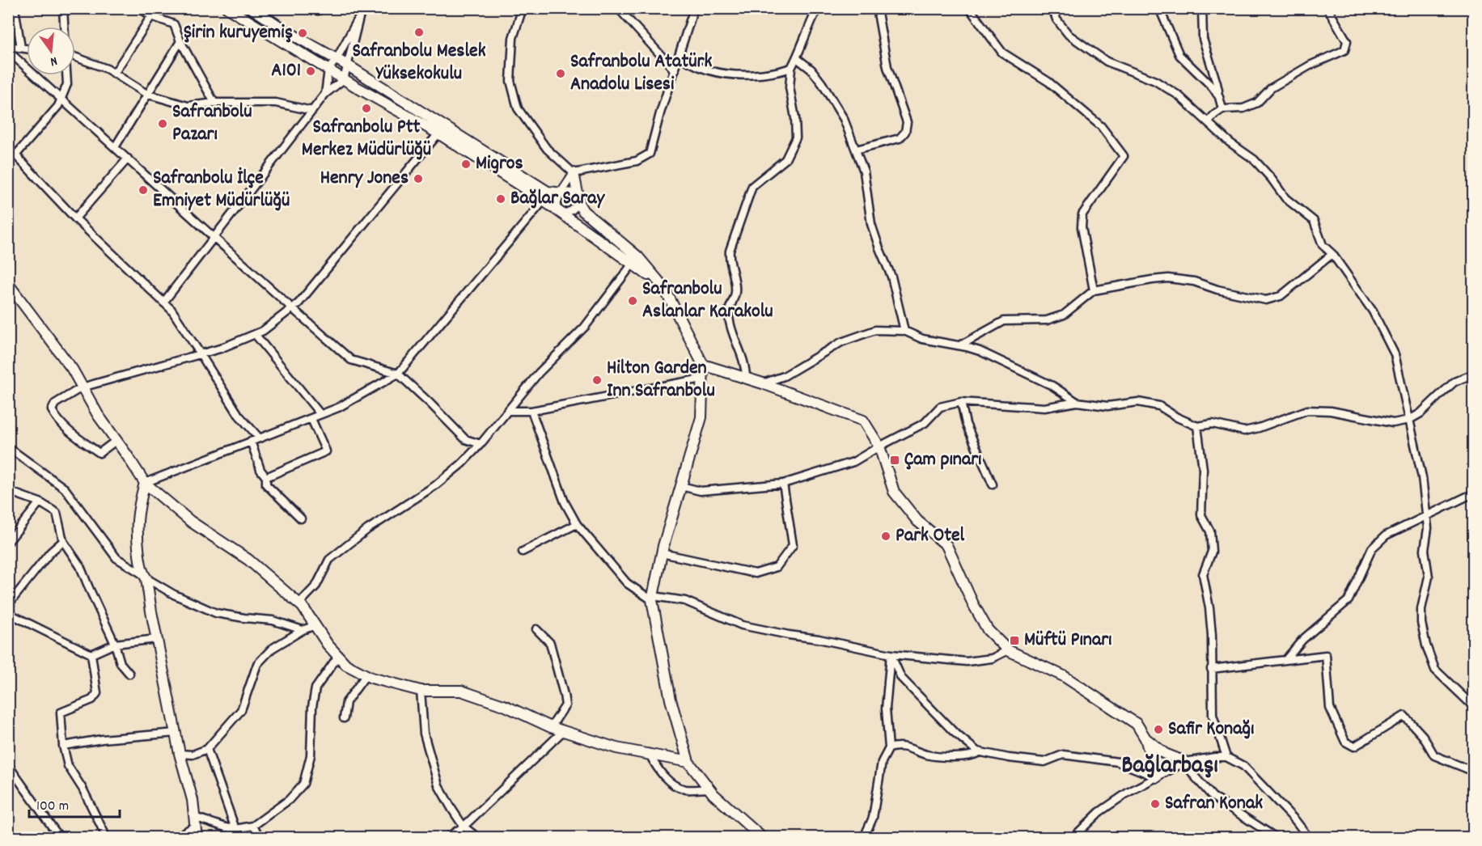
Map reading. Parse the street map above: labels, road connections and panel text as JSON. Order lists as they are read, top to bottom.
{
  "districts": ["Bağlarbaşı"],
  "places": {
    "other": [
      "Safranbolu Meslek Yüksekokulu",
      "Şirin kuruyemiş",
      "A101",
      "Safranbolu Atatürk Anadolu Lisesi",
      "Safranbolu Ptt Merkez Müdürlüğü",
      "Safranbolu Pazarı",
      "Migros",
      "Henry Jones",
      "Safranbolu İlçe Emniyet Müdürlüğü",
      "Bağlar Saray",
      "Safranbolu Aslanlar Karakolu",
      "Hilton Garden Inn Safranbolu",
      "Park Otel",
      "Safir Konağı",
      "Safran Konak"
    ],
    "transit": ["Çam pınarı", "Müftü Pınarı"]
  },
  "scale_bar": "100 m",
  "north": "bottom"
}
